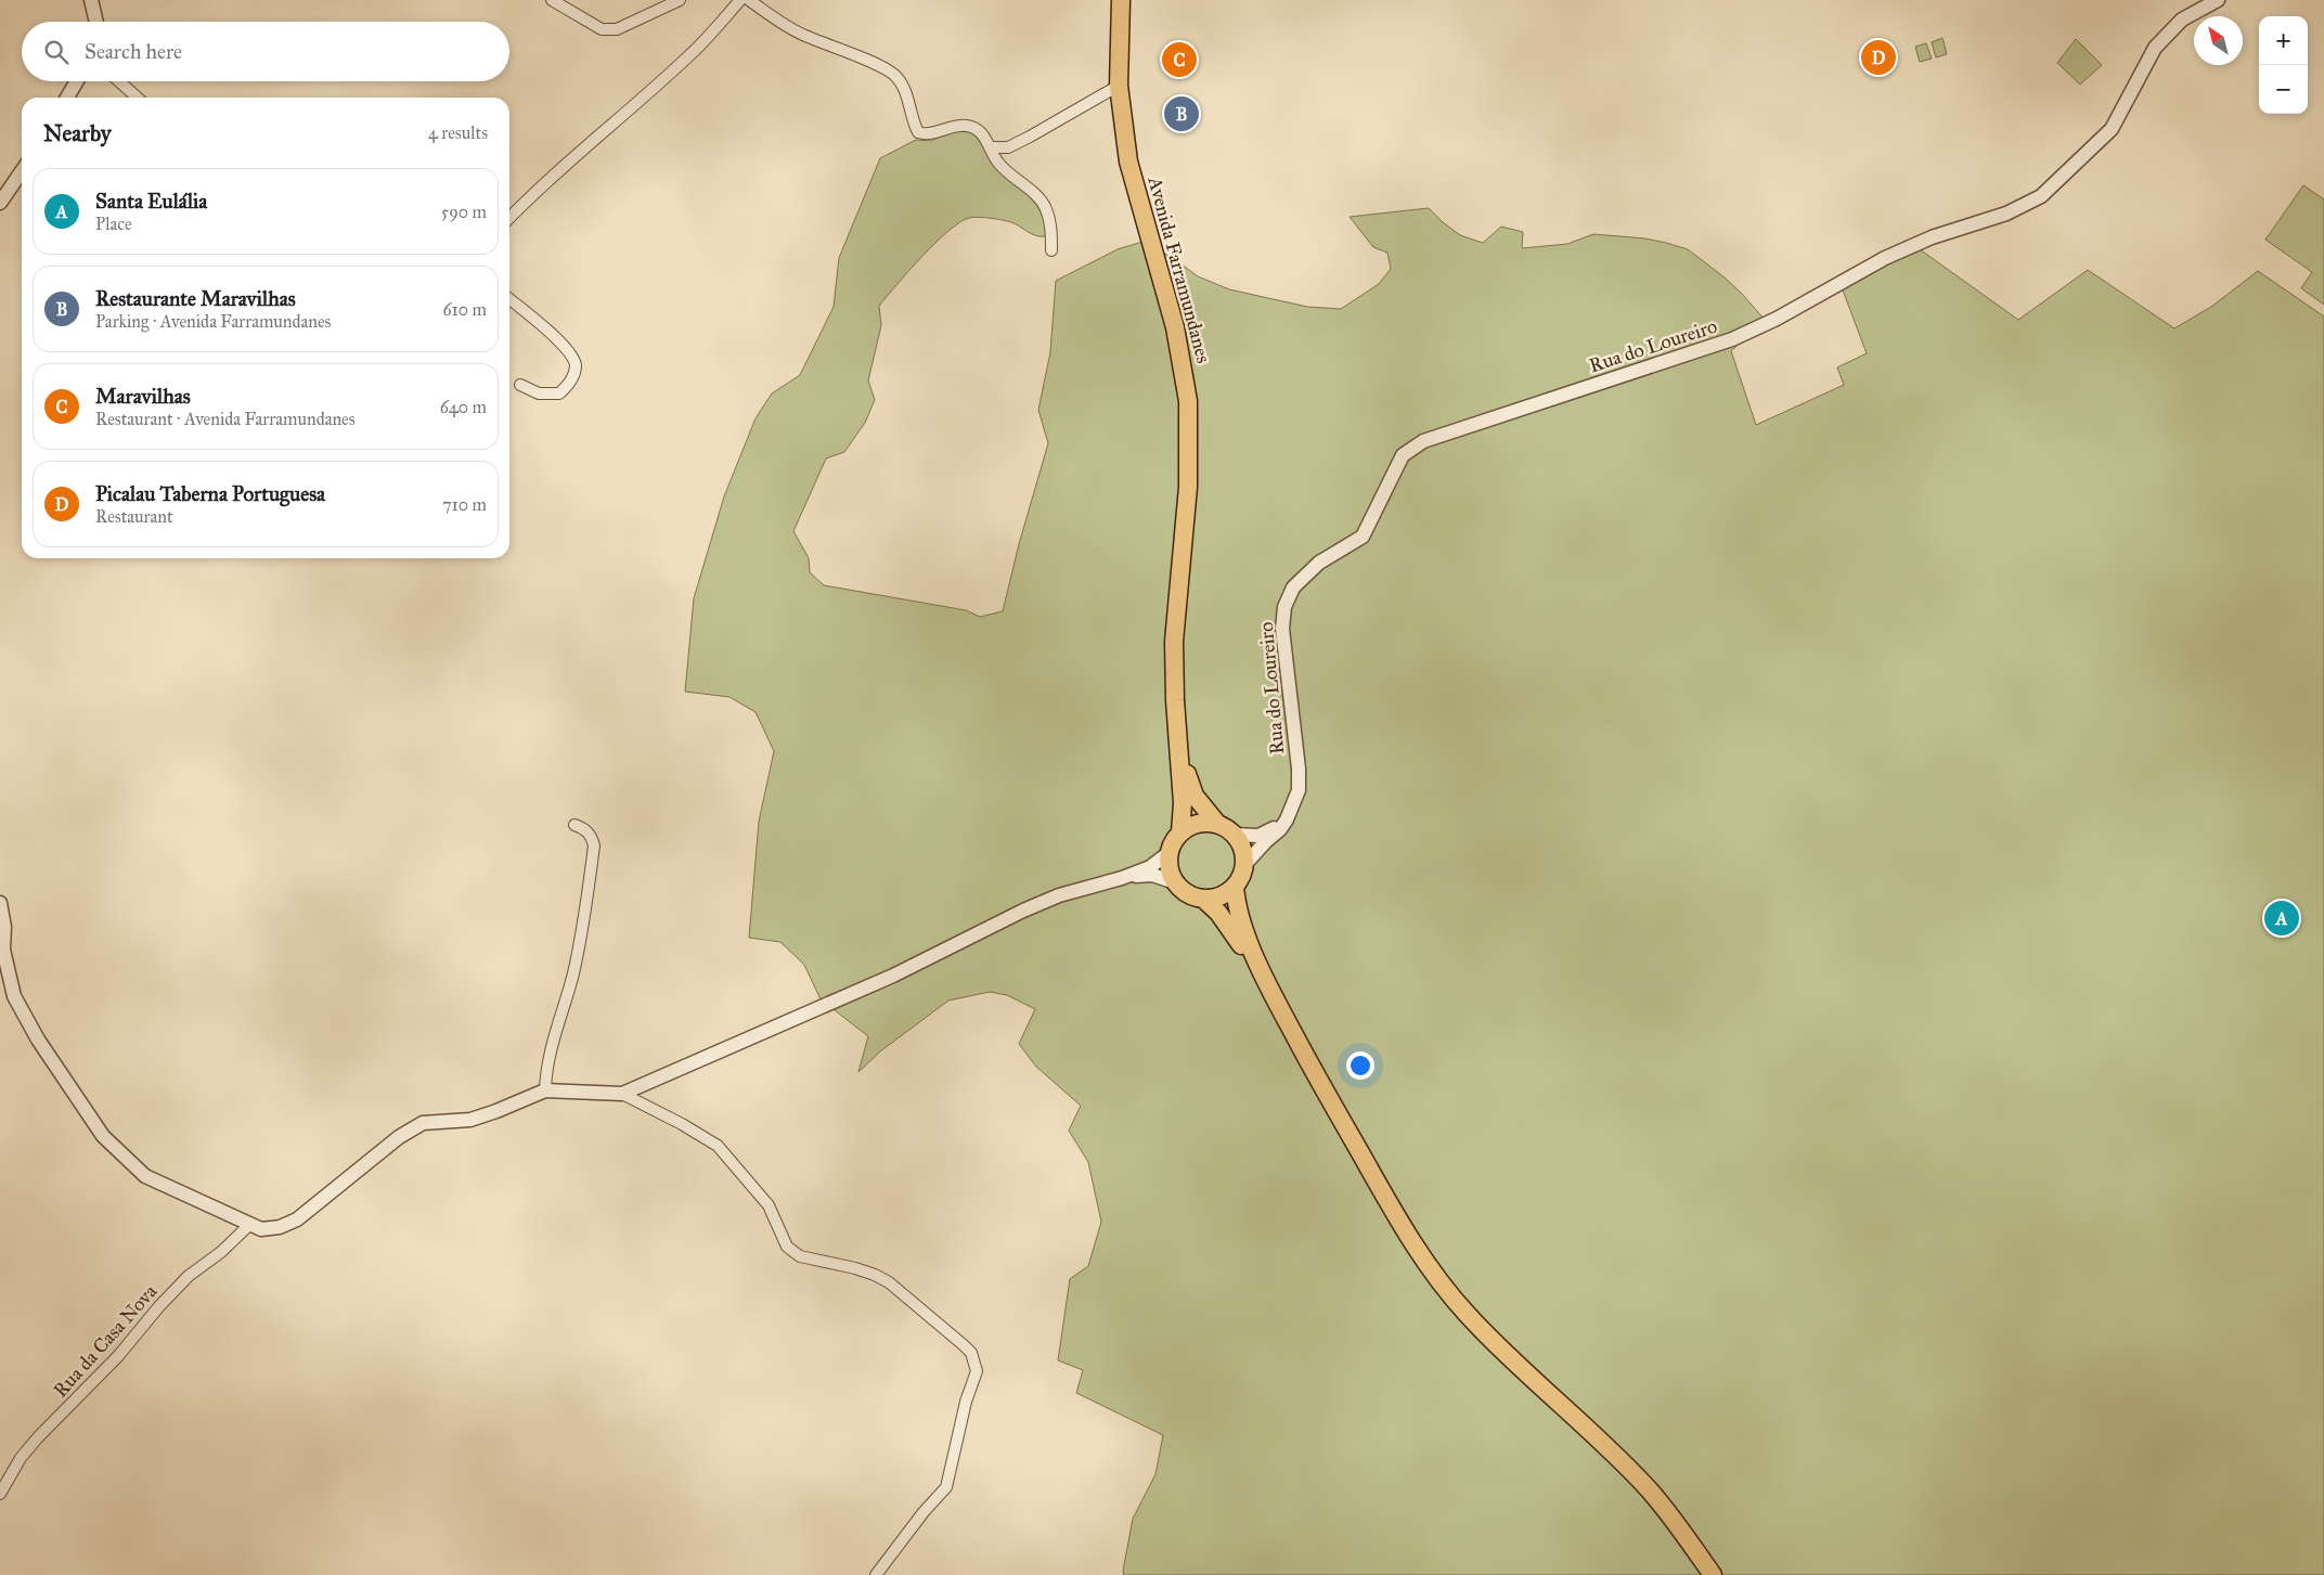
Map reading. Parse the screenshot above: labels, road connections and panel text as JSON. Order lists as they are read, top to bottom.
{
  "streets": {
    "main road": ["Avenida Farramundanes"],
    "street": ["Rua do Loureiro", "Rua da Casa Nova"]
  },
  "north": "top left",
  "page": {
    "map_buttons": ["+", "−"],
    "search": "Search here",
    "pins": [
      "D",
      "C",
      "B",
      "A"
    ],
    "heading": ["Nearby", "4 results"],
    "list": [
      {
        "mark": "A",
        "name": "Santa Eulália",
        "note": "Place",
        "value": "590 m"
      },
      {
        "mark": "B",
        "name": "Restaurante Maravilhas",
        "note": "Parking · Avenida Farramundanes",
        "value": "610 m"
      },
      {
        "mark": "C",
        "name": "Maravilhas",
        "note": "Restaurant · Avenida Farramundanes",
        "value": "640 m"
      },
      {
        "mark": "D",
        "name": "Picalau Taberna Portuguesa",
        "note": "Restaurant",
        "value": "710 m"
      }
    ]
  }
}
